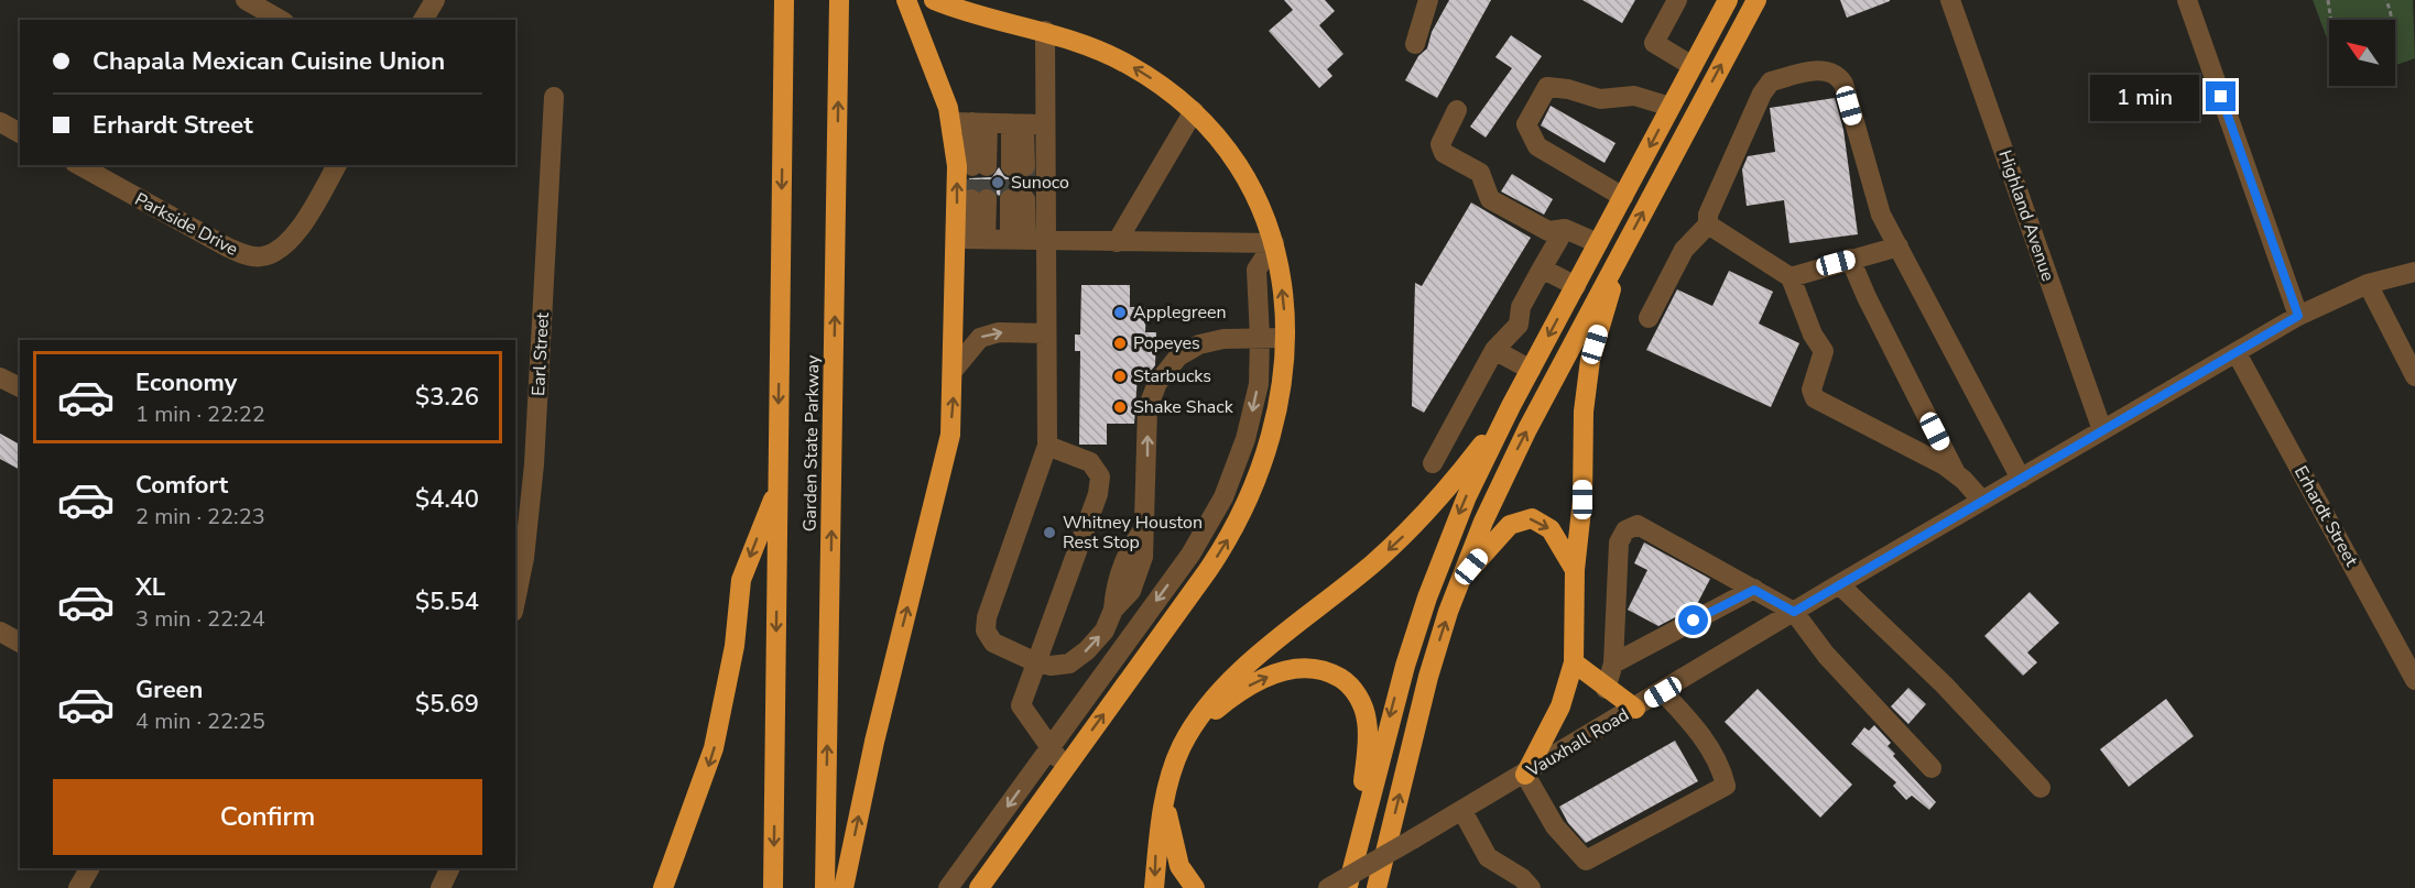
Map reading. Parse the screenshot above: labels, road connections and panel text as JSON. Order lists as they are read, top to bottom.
{
  "streets": {
    "highway": ["Garden State Parkway"],
    "street": [
      "Highland Avenue",
      "Parkside Drive",
      "Earl Street",
      "Erhardt Street",
      "Vauxhall Road"
    ]
  },
  "crossings": [
    ["Highland Avenue", "Vauxhall Road"],
    ["Erhardt Street", "Vauxhall Road"]
  ],
  "places": [
    "Sunoco",
    "Applegreen",
    "Popeyes",
    "Starbucks",
    "Shake Shack",
    "Whitney Houston Rest Stop"
  ],
  "north": "top left",
  "page": {
    "banner": ["Chapala Mexican Cuisine Union", "Erhardt Street"],
    "bubble": "1 min",
    "list": [
      {
        "name": "Economy",
        "note": "1 min · 22:22",
        "value": "$3.26"
      },
      {
        "name": "Comfort",
        "note": "2 min · 22:23",
        "value": "$4.40"
      },
      {
        "name": "XL",
        "note": "3 min · 22:24",
        "value": "$5.54"
      },
      {
        "name": "Green",
        "note": "4 min · 22:25",
        "value": "$5.69"
      }
    ],
    "buttons": "Confirm"
  }
}
